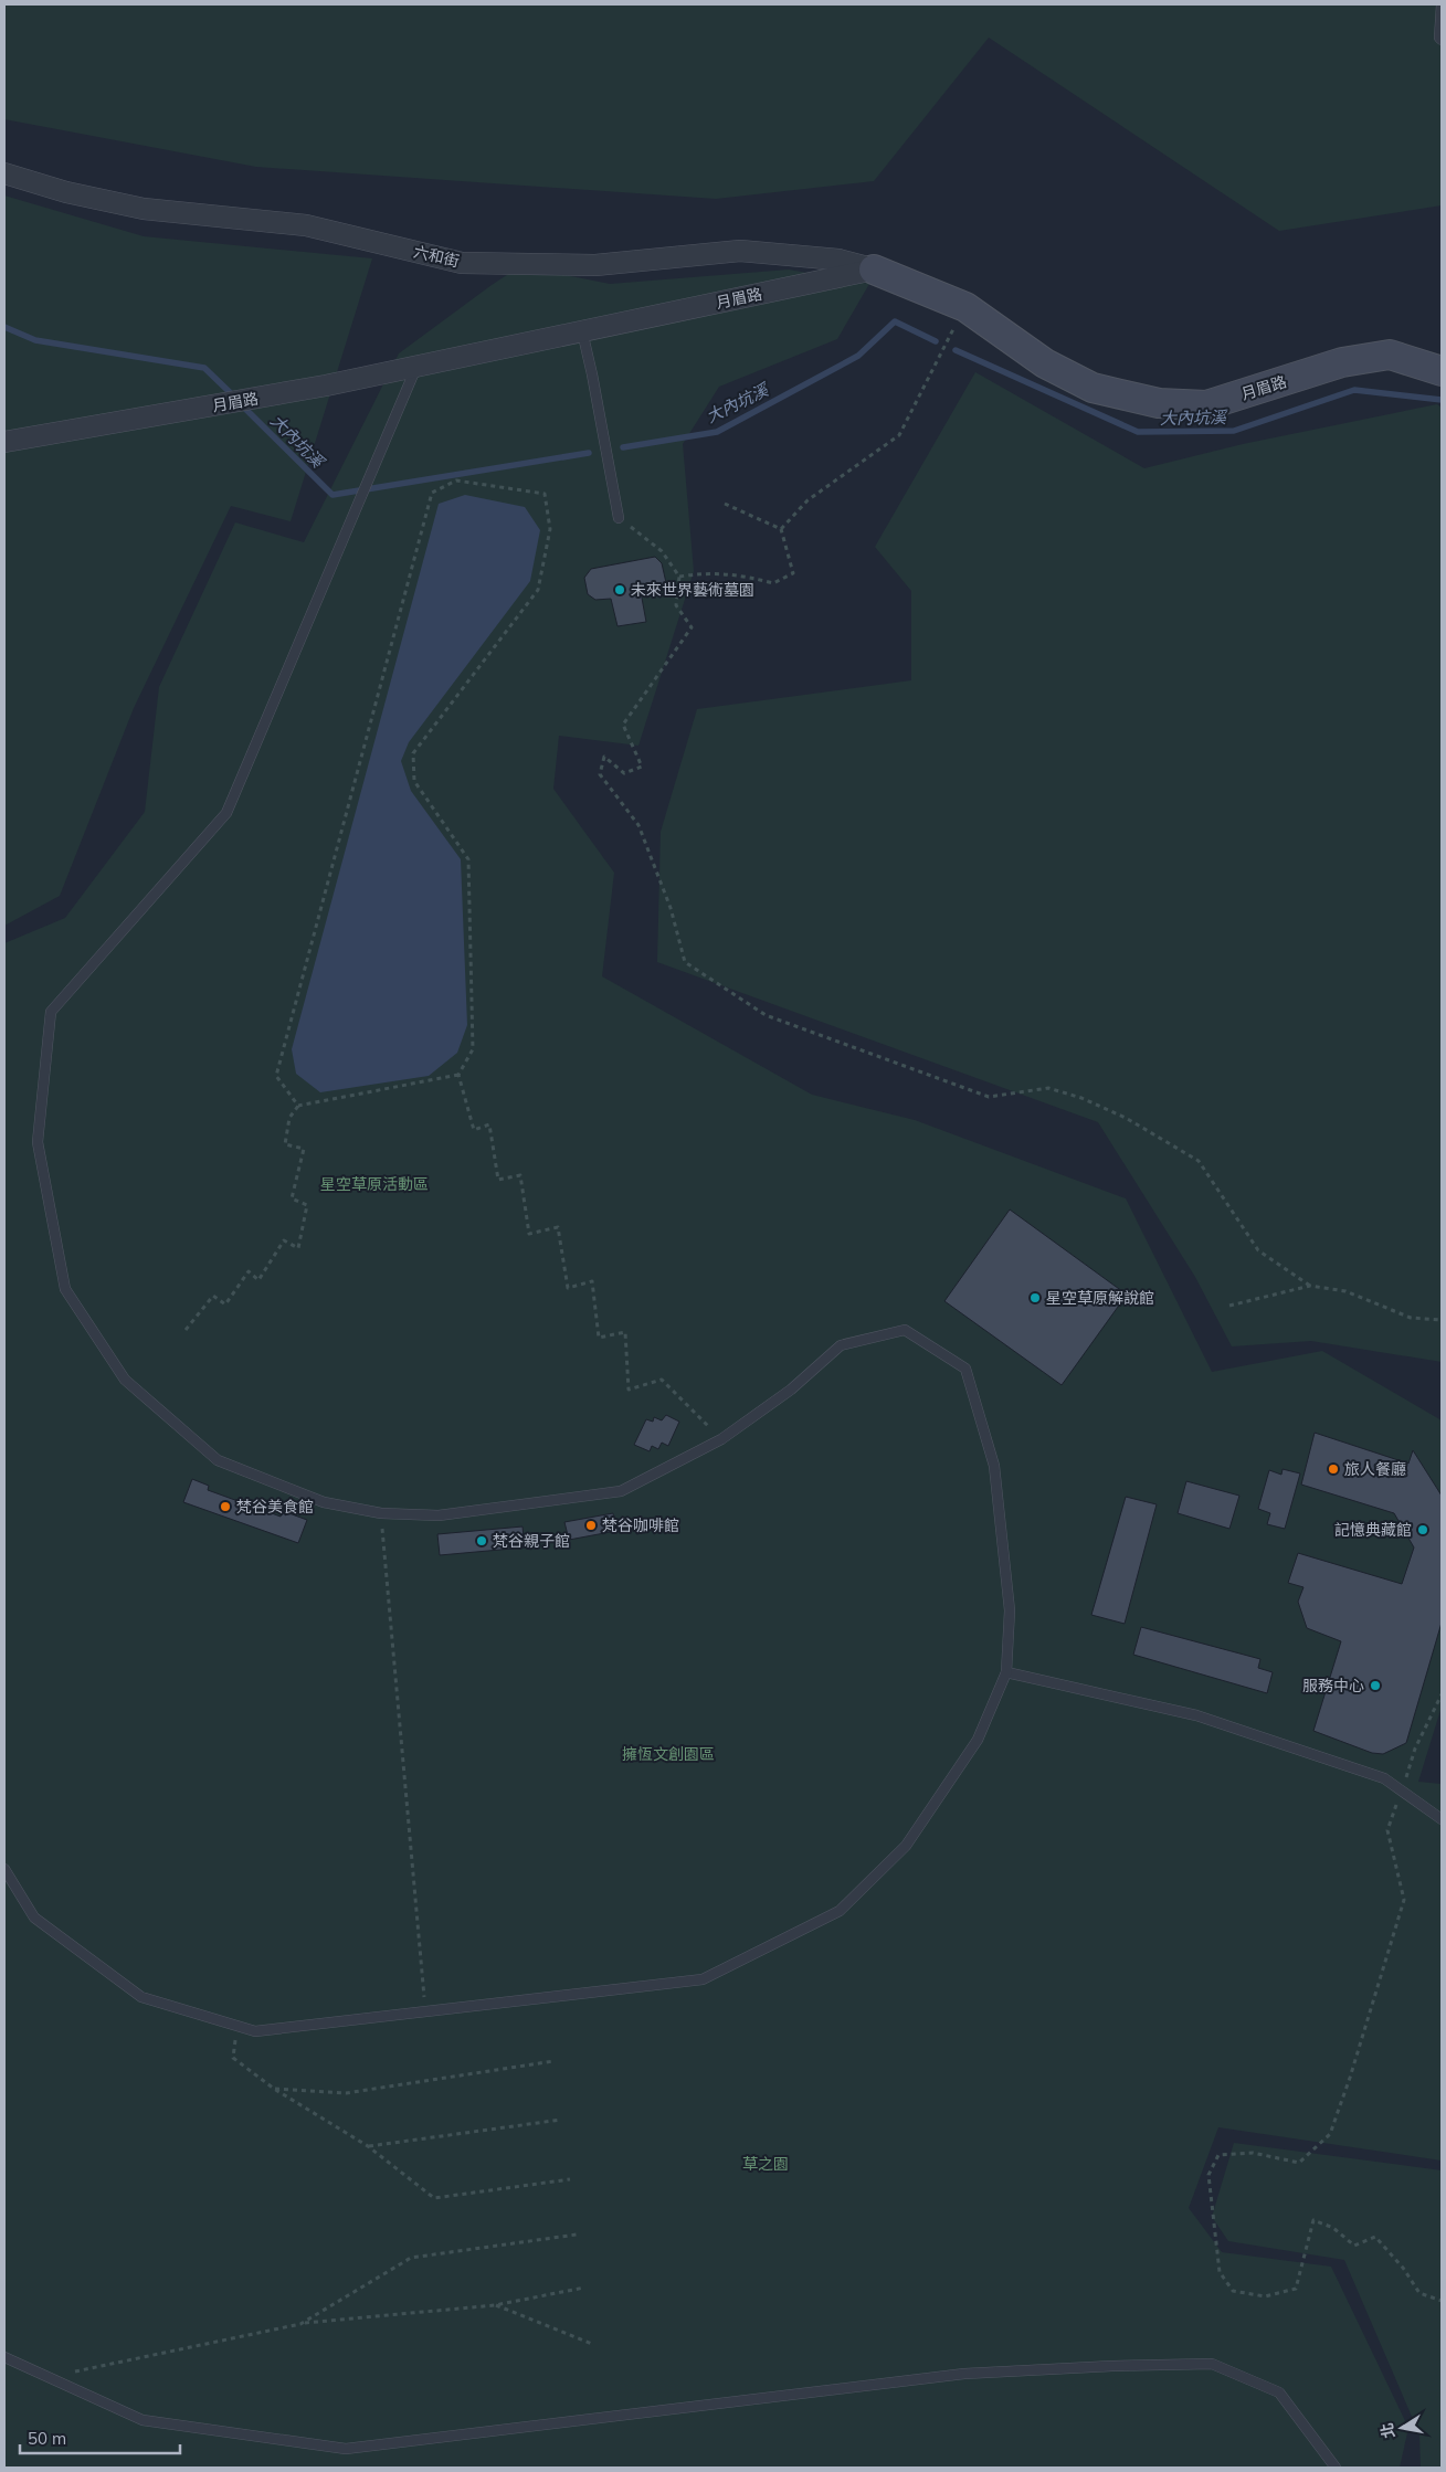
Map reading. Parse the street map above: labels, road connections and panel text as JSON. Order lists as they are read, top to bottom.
{
  "streets": {
    "street": ["六和街", "月眉路"]
  },
  "crossings": [
    ["六和街", "月眉路"]
  ],
  "water": ["大內坑溪"],
  "parks": ["星空草原活動區", "擁恆文創園區", "草之園"],
  "places": [
    "未來世界藝術墓園",
    "星空草原解說館",
    "旅人餐廳",
    "梵谷美食館",
    "梵谷咖啡館",
    "記憶典藏館",
    "梵谷親子館",
    "服務中心"
  ],
  "scale_bar": "50 m",
  "north": "left"
}
